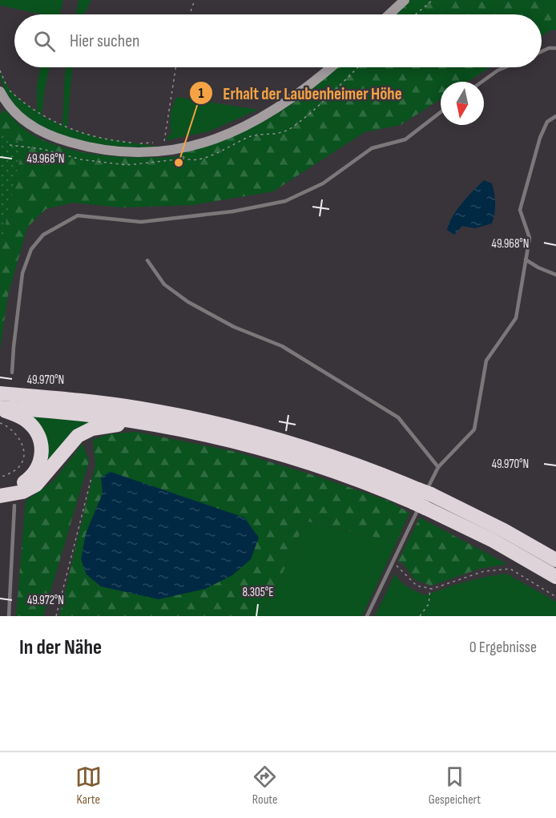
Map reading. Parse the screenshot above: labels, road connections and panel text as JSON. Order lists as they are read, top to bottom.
{
  "places": ["Erhalt der Laubenheimer Höhe"],
  "north": "bottom",
  "page": {
    "search": "Hier suchen",
    "heading": ["In der Nähe", "0 Ergebnisse"],
    "nav": ["Karte", "Route", "Gespeichert"]
  },
  "coordinates": [
    "49.968°N",
    "49.970°N",
    "8.305°E",
    "49.972°N"
  ]
}
